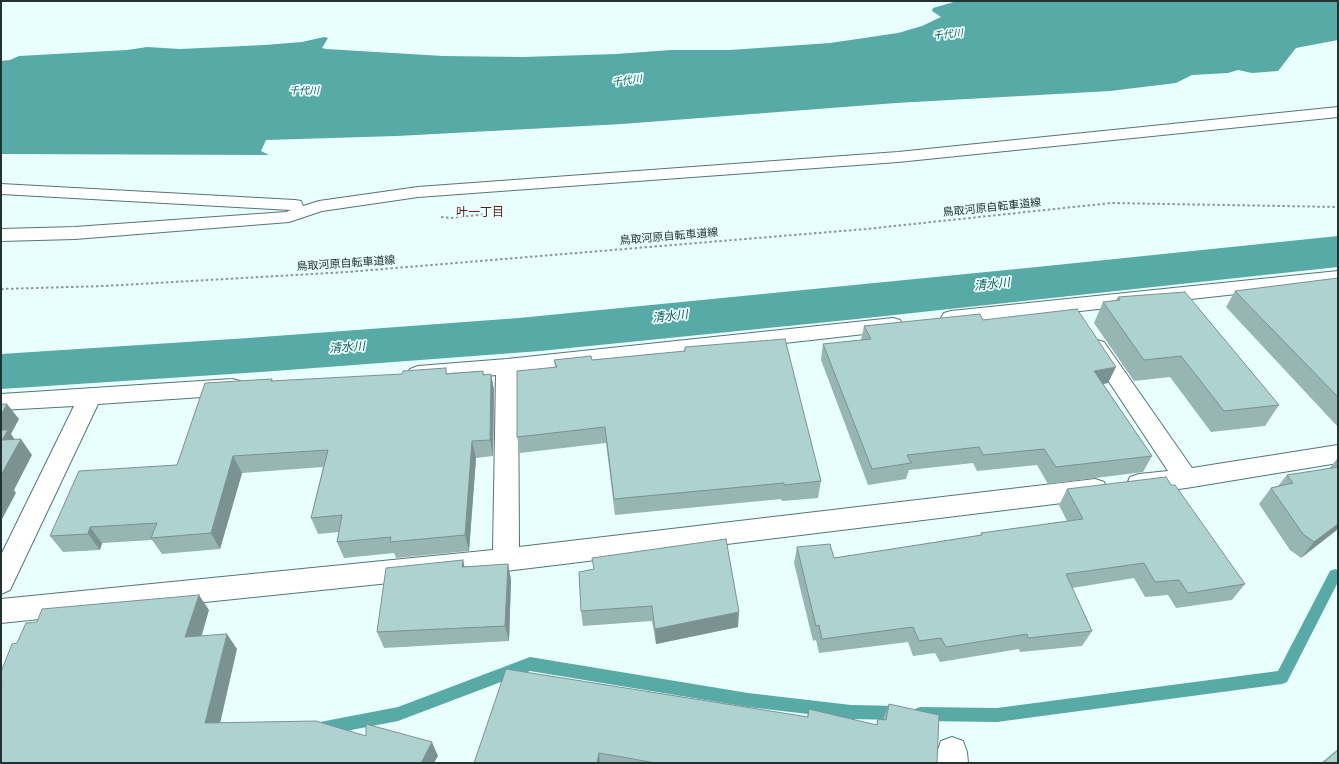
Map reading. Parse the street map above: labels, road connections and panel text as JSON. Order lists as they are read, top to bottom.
{
  "streets": {
    "path": ["鳥取河原自転車道線"]
  },
  "districts": ["叶一丁目"],
  "water": ["千代川", "清水川"]
}
